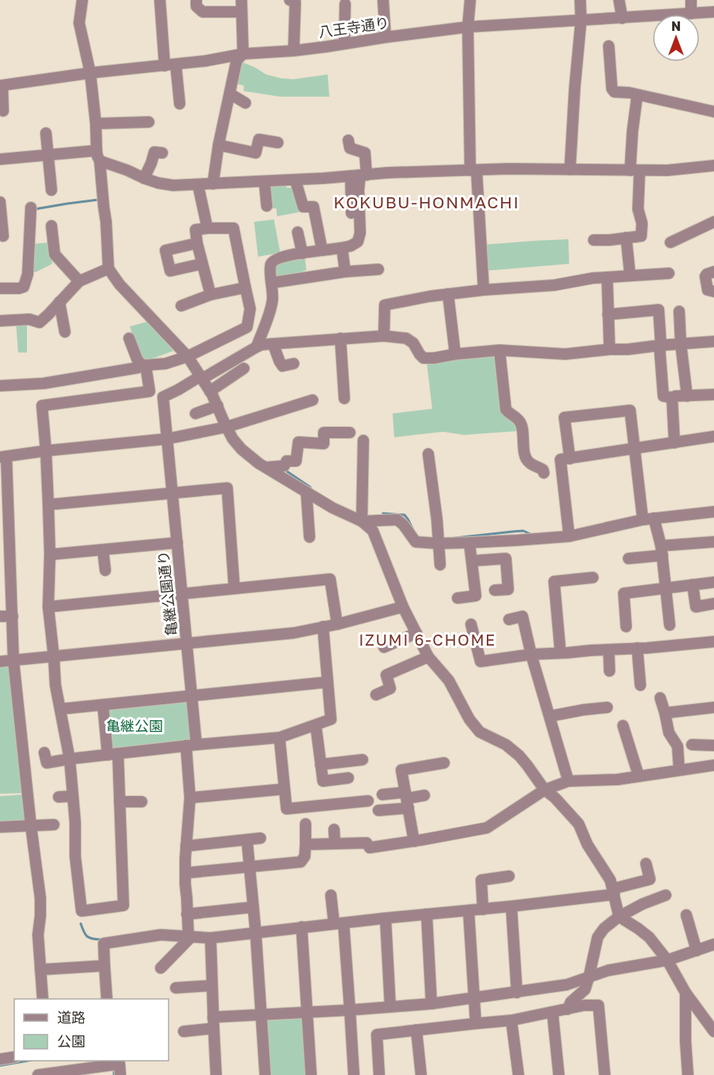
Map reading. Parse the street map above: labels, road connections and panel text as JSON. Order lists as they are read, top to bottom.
{
  "streets": {
    "street": ["八王寺通り", "亀継公園通り"]
  },
  "districts": ["KOKUBU-HONMACHI", "IZUMI 6-CHOME"],
  "parks": ["亀継公園"],
  "legend": ["道路", "公園"],
  "north": "top"
}
